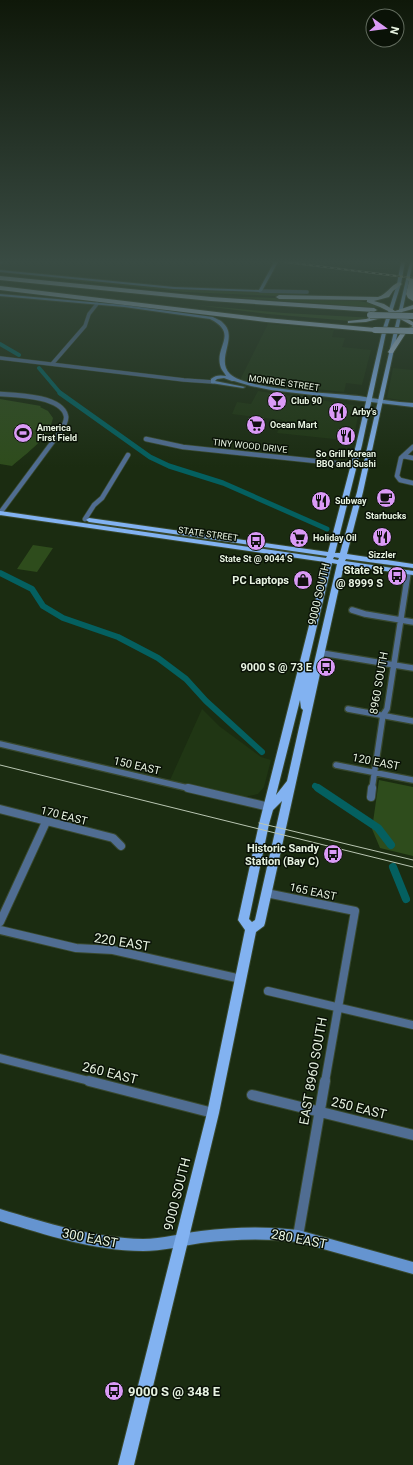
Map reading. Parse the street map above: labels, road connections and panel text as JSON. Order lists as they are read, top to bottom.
{
  "streets": {
    "main road": ["STATE STREET", "9000 SOUTH"],
    "street": [
      "MONROE STREET",
      "TINY WOOD DRIVE",
      "8960 SOUTH",
      "120 EAST",
      "150 EAST",
      "170 EAST",
      "165 EAST",
      "220 EAST",
      "EAST 8960 SOUTH",
      "260 EAST",
      "250 EAST",
      "300 EAST",
      "280 EAST"
    ]
  },
  "crossings": [
    ["MONROE STREET", "9000 SOUTH"],
    ["TINY WOOD DRIVE", "9000 SOUTH"],
    ["STATE STREET", "9000 SOUTH"],
    ["STATE STREET", "8960 SOUTH"],
    ["9000 SOUTH", "150 EAST"],
    ["9000 SOUTH", "165 EAST"],
    ["9000 SOUTH", "220 EAST"],
    ["9000 SOUTH", "260 EAST"],
    ["9000 SOUTH", "300 EAST"],
    ["9000 SOUTH", "280 EAST"],
    ["8960 SOUTH", "120 EAST"],
    ["165 EAST", "EAST 8960 SOUTH"],
    ["EAST 8960 SOUTH", "250 EAST"],
    ["EAST 8960 SOUTH", "280 EAST"],
    ["300 EAST", "280 EAST"]
  ],
  "places": {
    "bar": ["Club 90"],
    "restaurant": [
      "Arby's",
      "So Grill Korean BBQ and Sushi",
      "Subway",
      "Sizzler"
    ],
    "supermarket": ["Ocean Mart", "Holiday Oil"],
    "sports": ["America First Field"],
    "cafe": ["Starbucks"],
    "bus stop": [
      "State St @ 9044 S",
      "State St @ 8999 S",
      "9000 S @ 73 E",
      "Historic Sandy Station (Bay C)",
      "9000 S @ 348 E"
    ],
    "shop": ["PC Laptops"]
  },
  "north": "right"
}
